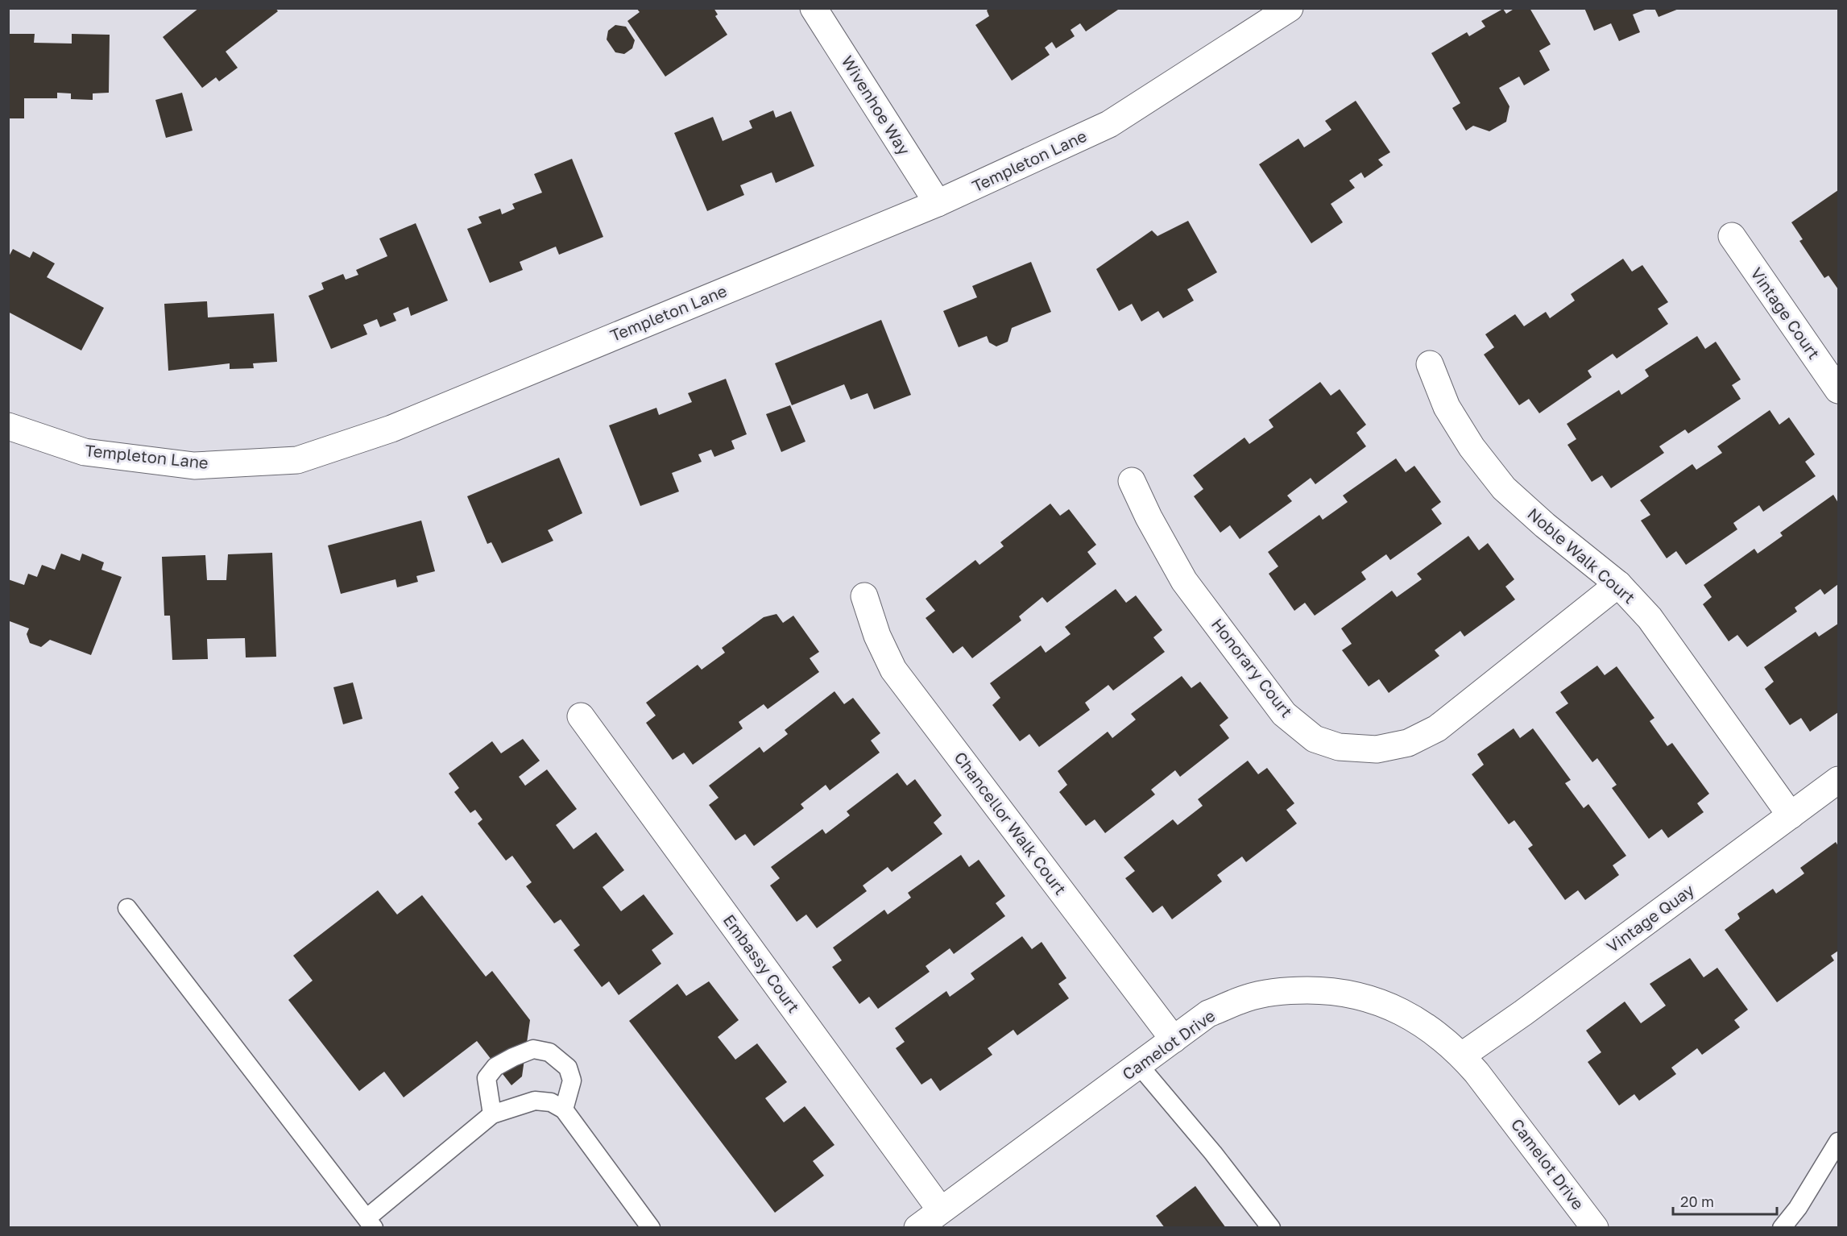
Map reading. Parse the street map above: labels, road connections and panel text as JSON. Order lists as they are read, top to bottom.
{
  "streets": {
    "street": [
      "Wivenhoe Way",
      "Templeton Lane",
      "Vintage Court",
      "Noble Walk Court",
      "Honorary Court",
      "Chancellor Walk Court",
      "Vintage Quay",
      "Embassy Court",
      "Camelot Drive"
    ]
  },
  "crossings": [
    ["Wivenhoe Way", "Templeton Lane"],
    ["Noble Walk Court", "Honorary Court"],
    ["Noble Walk Court", "Vintage Quay"],
    ["Chancellor Walk Court", "Camelot Drive"],
    ["Vintage Quay", "Camelot Drive"],
    ["Embassy Court", "Camelot Drive"]
  ],
  "scale_bar": "20 m"
}
